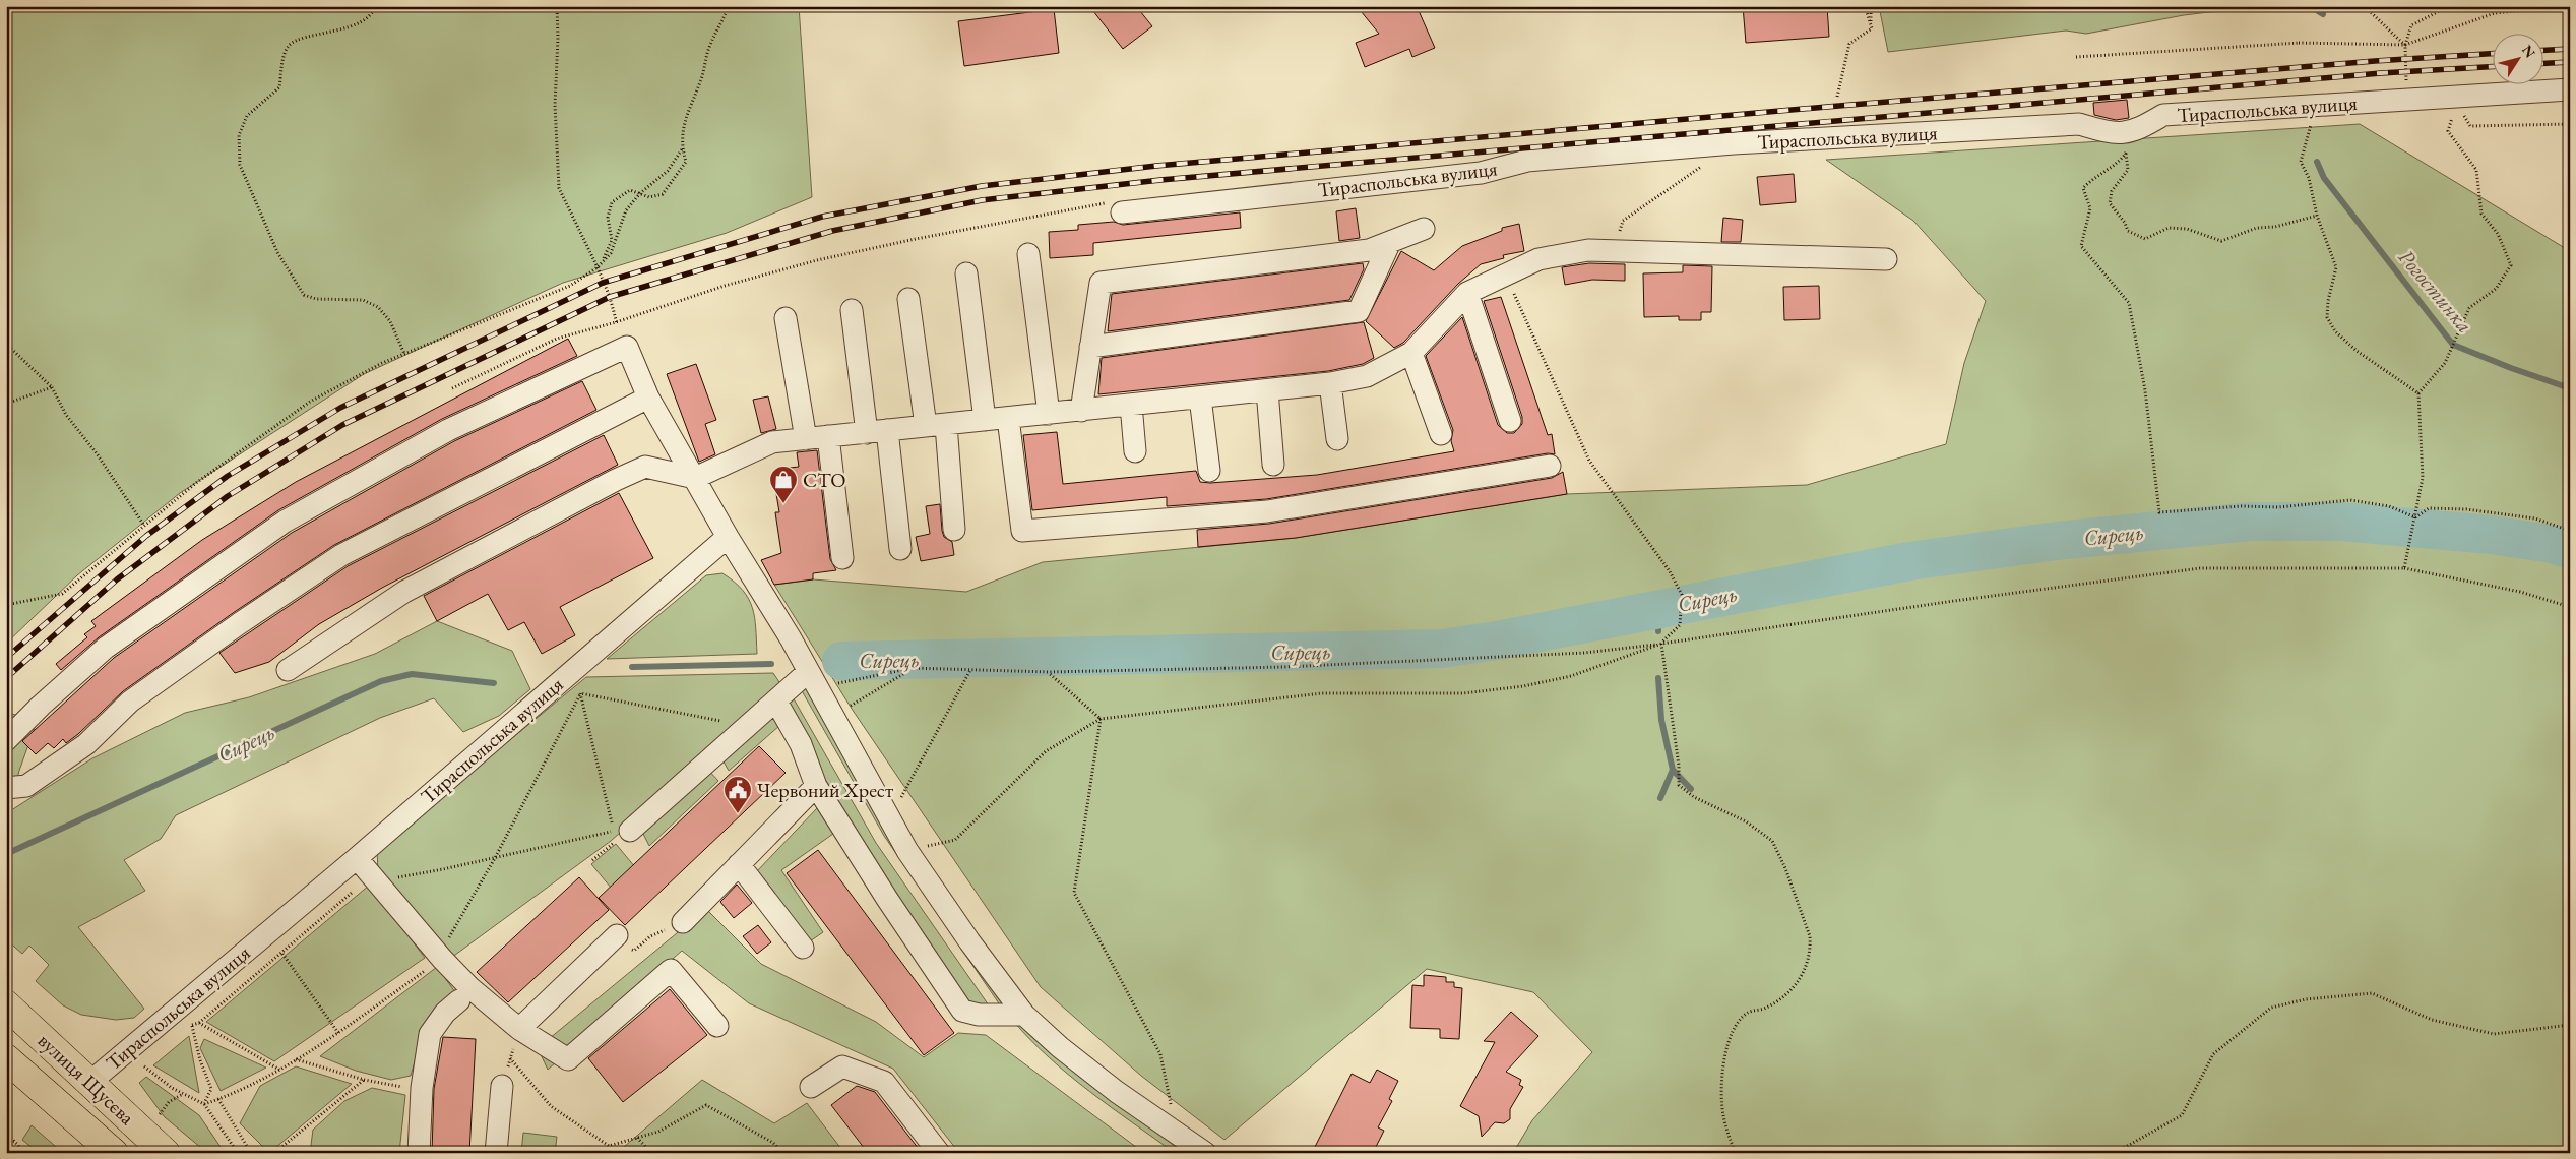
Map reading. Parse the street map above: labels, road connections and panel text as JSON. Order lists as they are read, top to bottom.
{
  "streets": {
    "main road": ["вулиця Щусєва"],
    "street": ["Тираспольська вулиця"]
  },
  "crossings": [
    ["Тираспольська вулиця", "вулиця Щусєва"]
  ],
  "water": ["Рогостинка", "Сирець"],
  "places": {
    "shop": ["СТО"],
    "public building": ["Червоний Хрест"]
  },
  "north": "top right"
}
